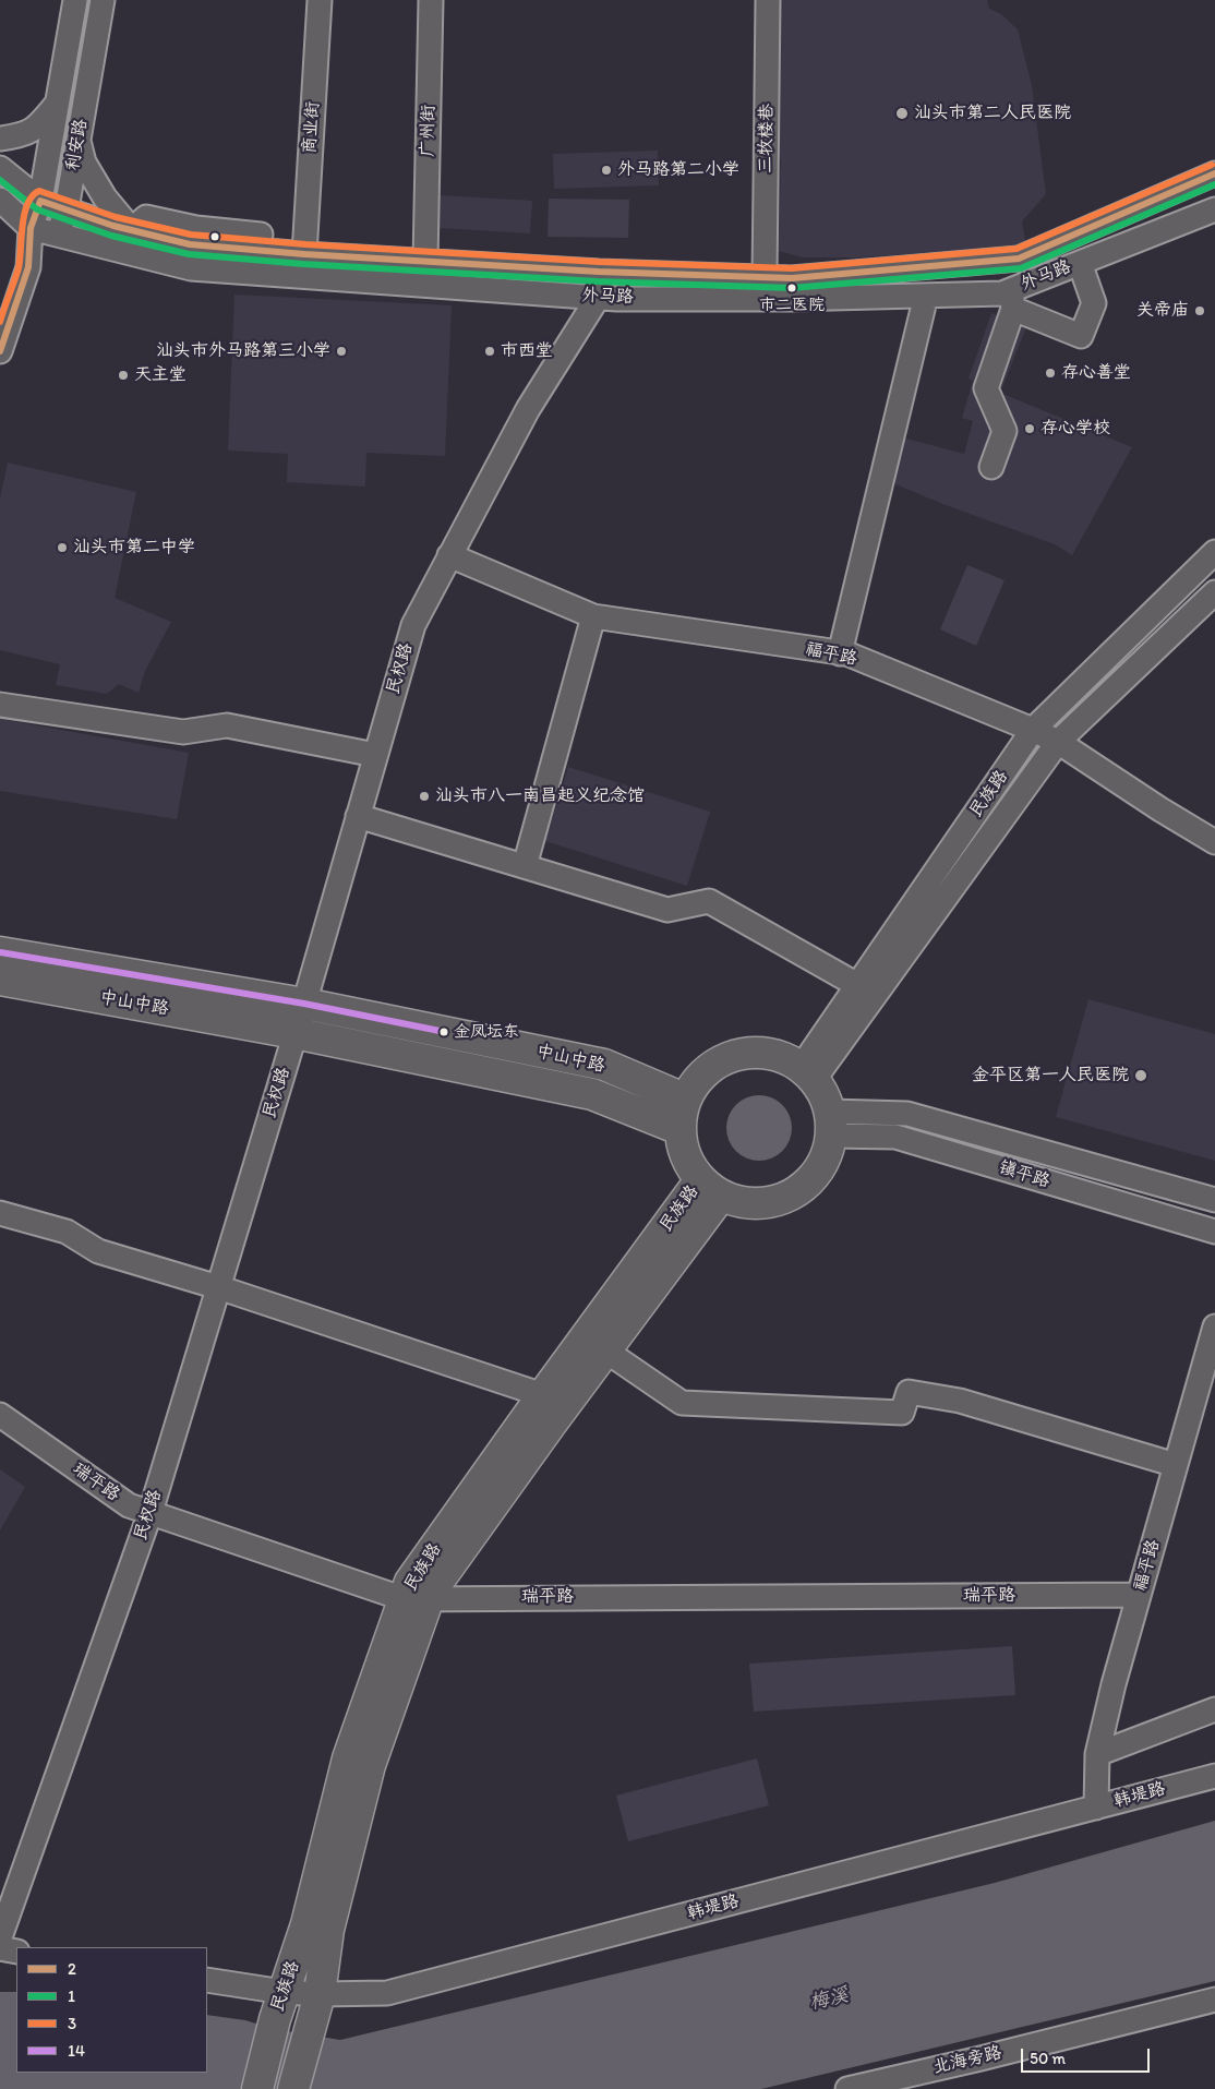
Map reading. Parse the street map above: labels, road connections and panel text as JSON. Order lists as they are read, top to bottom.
{
  "streets": {
    "main road": ["民族路", "中山中路"],
    "street": [
      "商业街",
      "广州街",
      "三牧楼巷",
      "利安路",
      "外马路",
      "福平路",
      "民权路",
      "镇平路",
      "瑞平路",
      "韩堤路",
      "北海旁路"
    ]
  },
  "crossings": [
    ["商业街", "外马路"],
    ["广州街", "外马路"],
    ["三牧楼巷", "外马路"],
    ["利安路", "外马路"],
    ["外马路", "民权路"],
    ["福平路", "民权路"],
    ["福平路", "民族路"],
    ["福平路", "瑞平路"],
    ["福平路", "韩堤路"],
    ["民权路", "中山中路"],
    ["民权路", "瑞平路"],
    ["民族路", "中山中路"],
    ["民族路", "镇平路"],
    ["民族路", "瑞平路"],
    ["民族路", "韩堤路"],
    ["中山中路", "镇平路"]
  ],
  "water": ["梅溪"],
  "places": [
    "汕头市第二人民医院",
    "外马路第二小学",
    "市二医院",
    "关帝庙",
    "汕头市外马路第三小学",
    "市西堂",
    "存心善堂",
    "天主堂",
    "存心学校",
    "汕头市第二中学",
    "汕头市八一南昌起义纪念馆",
    "金凤坛东",
    "金平区第一人民医院"
  ],
  "lines": [
    "transit line 3",
    "transit line 2",
    "transit line 1",
    "transit line 14"
  ],
  "legend": [
    "2",
    "1",
    "3",
    "14"
  ],
  "scale_bar": "50 m"
}
